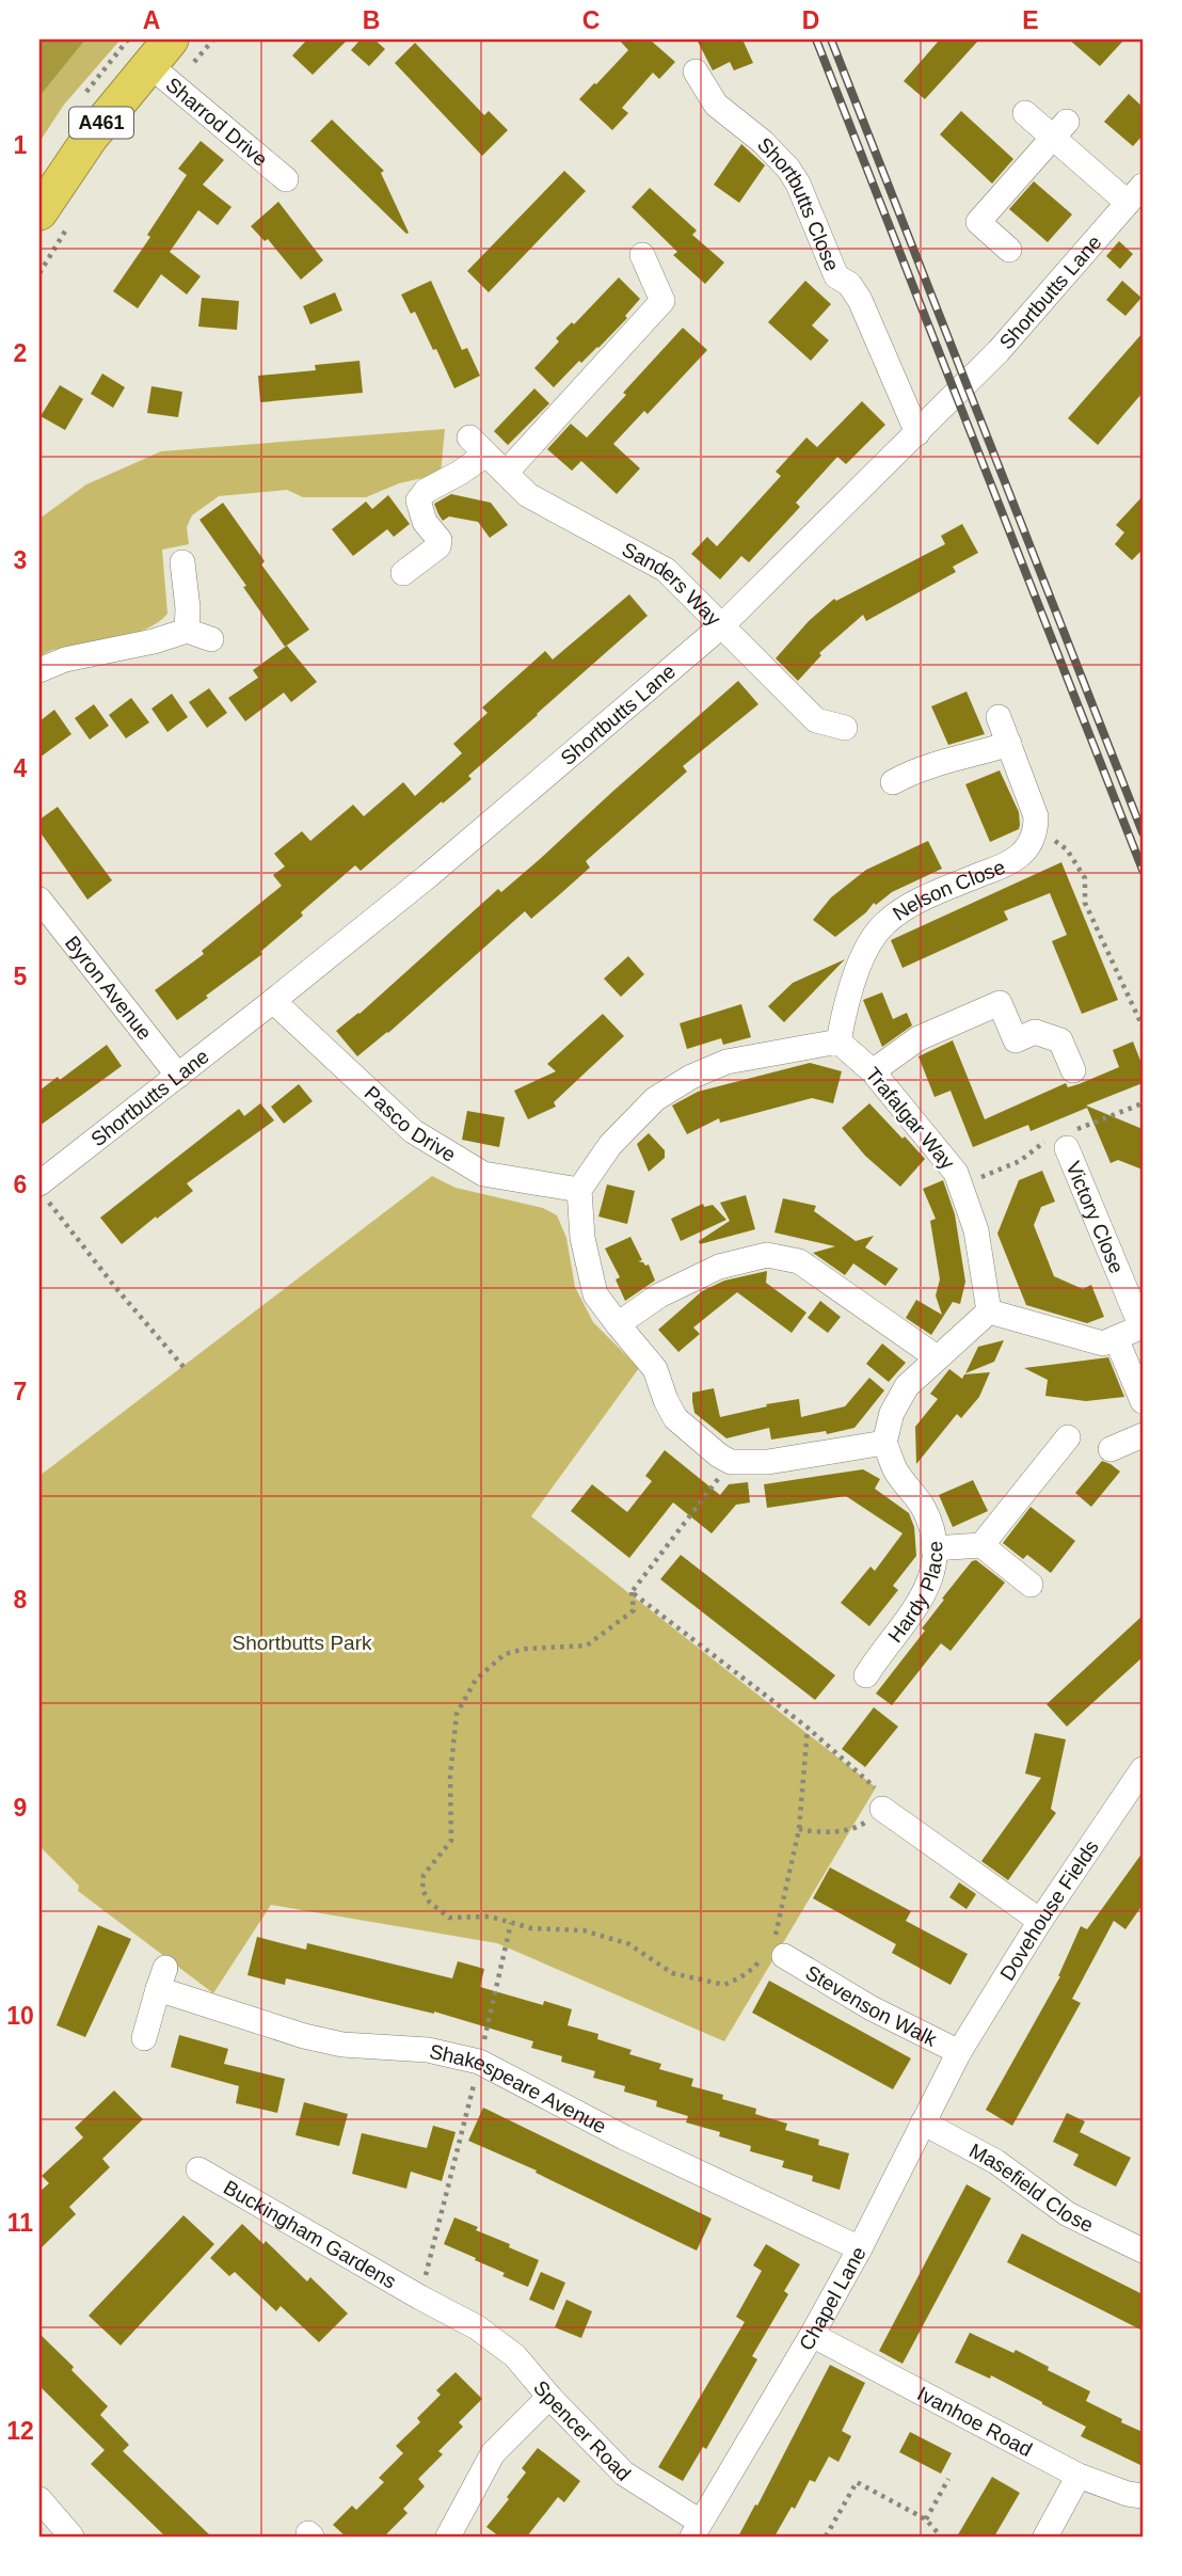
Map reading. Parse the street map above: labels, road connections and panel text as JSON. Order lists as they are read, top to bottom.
{
  "streets": {
    "highway": ["A461"],
    "street": [
      "Sharrod Drive",
      "Shortbutts Close",
      "Shortbutts Lane",
      "Sanders Way",
      "Nelson Close",
      "Byron Avenue",
      "Trafalgar Way",
      "Pasco Drive",
      "Victory Close",
      "Hardy Place",
      "Dovehouse Fields",
      "Stevenson Walk",
      "Shakespeare Avenue",
      "Masefield Close",
      "Buckingham Gardens",
      "Chapel Lane",
      "Ivanhoe Road",
      "Spencer Road"
    ]
  },
  "crossings": [
    ["Sharrod Drive", "A461"],
    ["Shortbutts Close", "Shortbutts Lane"],
    ["Shortbutts Lane", "Sanders Way"],
    ["Shortbutts Lane", "Byron Avenue"],
    ["Shortbutts Lane", "Pasco Drive"],
    ["Nelson Close", "Trafalgar Way"],
    ["Trafalgar Way", "Victory Close"],
    ["Dovehouse Fields", "Stevenson Walk"],
    ["Dovehouse Fields", "Chapel Lane"],
    ["Stevenson Walk", "Chapel Lane"],
    ["Shakespeare Avenue", "Chapel Lane"],
    ["Masefield Close", "Chapel Lane"],
    ["Buckingham Gardens", "Spencer Road"],
    ["Chapel Lane", "Ivanhoe Road"],
    ["Chapel Lane", "Spencer Road"]
  ],
  "parks": ["Shortbutts Park"],
  "grid": {
    "columns": [
      "A",
      "B",
      "C",
      "D",
      "E"
    ],
    "rows": [
      "1",
      "2",
      "3",
      "4",
      "5",
      "6",
      "7",
      "8",
      "9",
      "10",
      "11",
      "12"
    ]
  }
}
